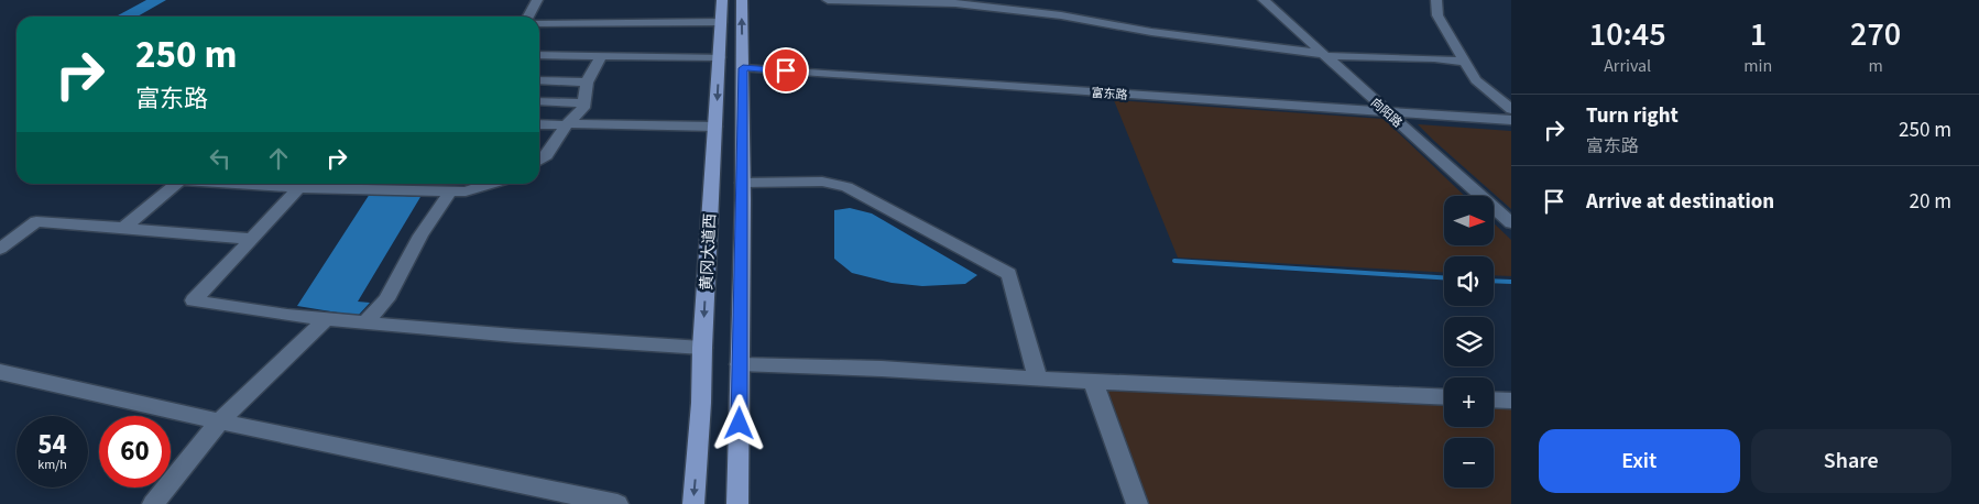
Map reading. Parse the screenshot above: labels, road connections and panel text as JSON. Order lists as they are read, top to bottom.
{
  "streets": {
    "main road": ["黄冈大道西"],
    "street": ["富东路", "向阳路"]
  },
  "crossings": [
    ["富东路", "向阳路"]
  ],
  "north": "right",
  "page": {
    "eta": [
      "10:45",
      "Arrival",
      "1",
      "min",
      "270",
      "m"
    ],
    "turn": ["250 m", "富东路"],
    "list": [
      {
        "name": "Turn right",
        "note": "富东路",
        "value": "250 m"
      },
      {
        "name": "Arrive at destination",
        "value": "20 m"
      }
    ],
    "map_buttons": ["+", "−"],
    "speed": "54 km/h",
    "limit": "60",
    "buttons": ["Exit", "Share"]
  }
}
